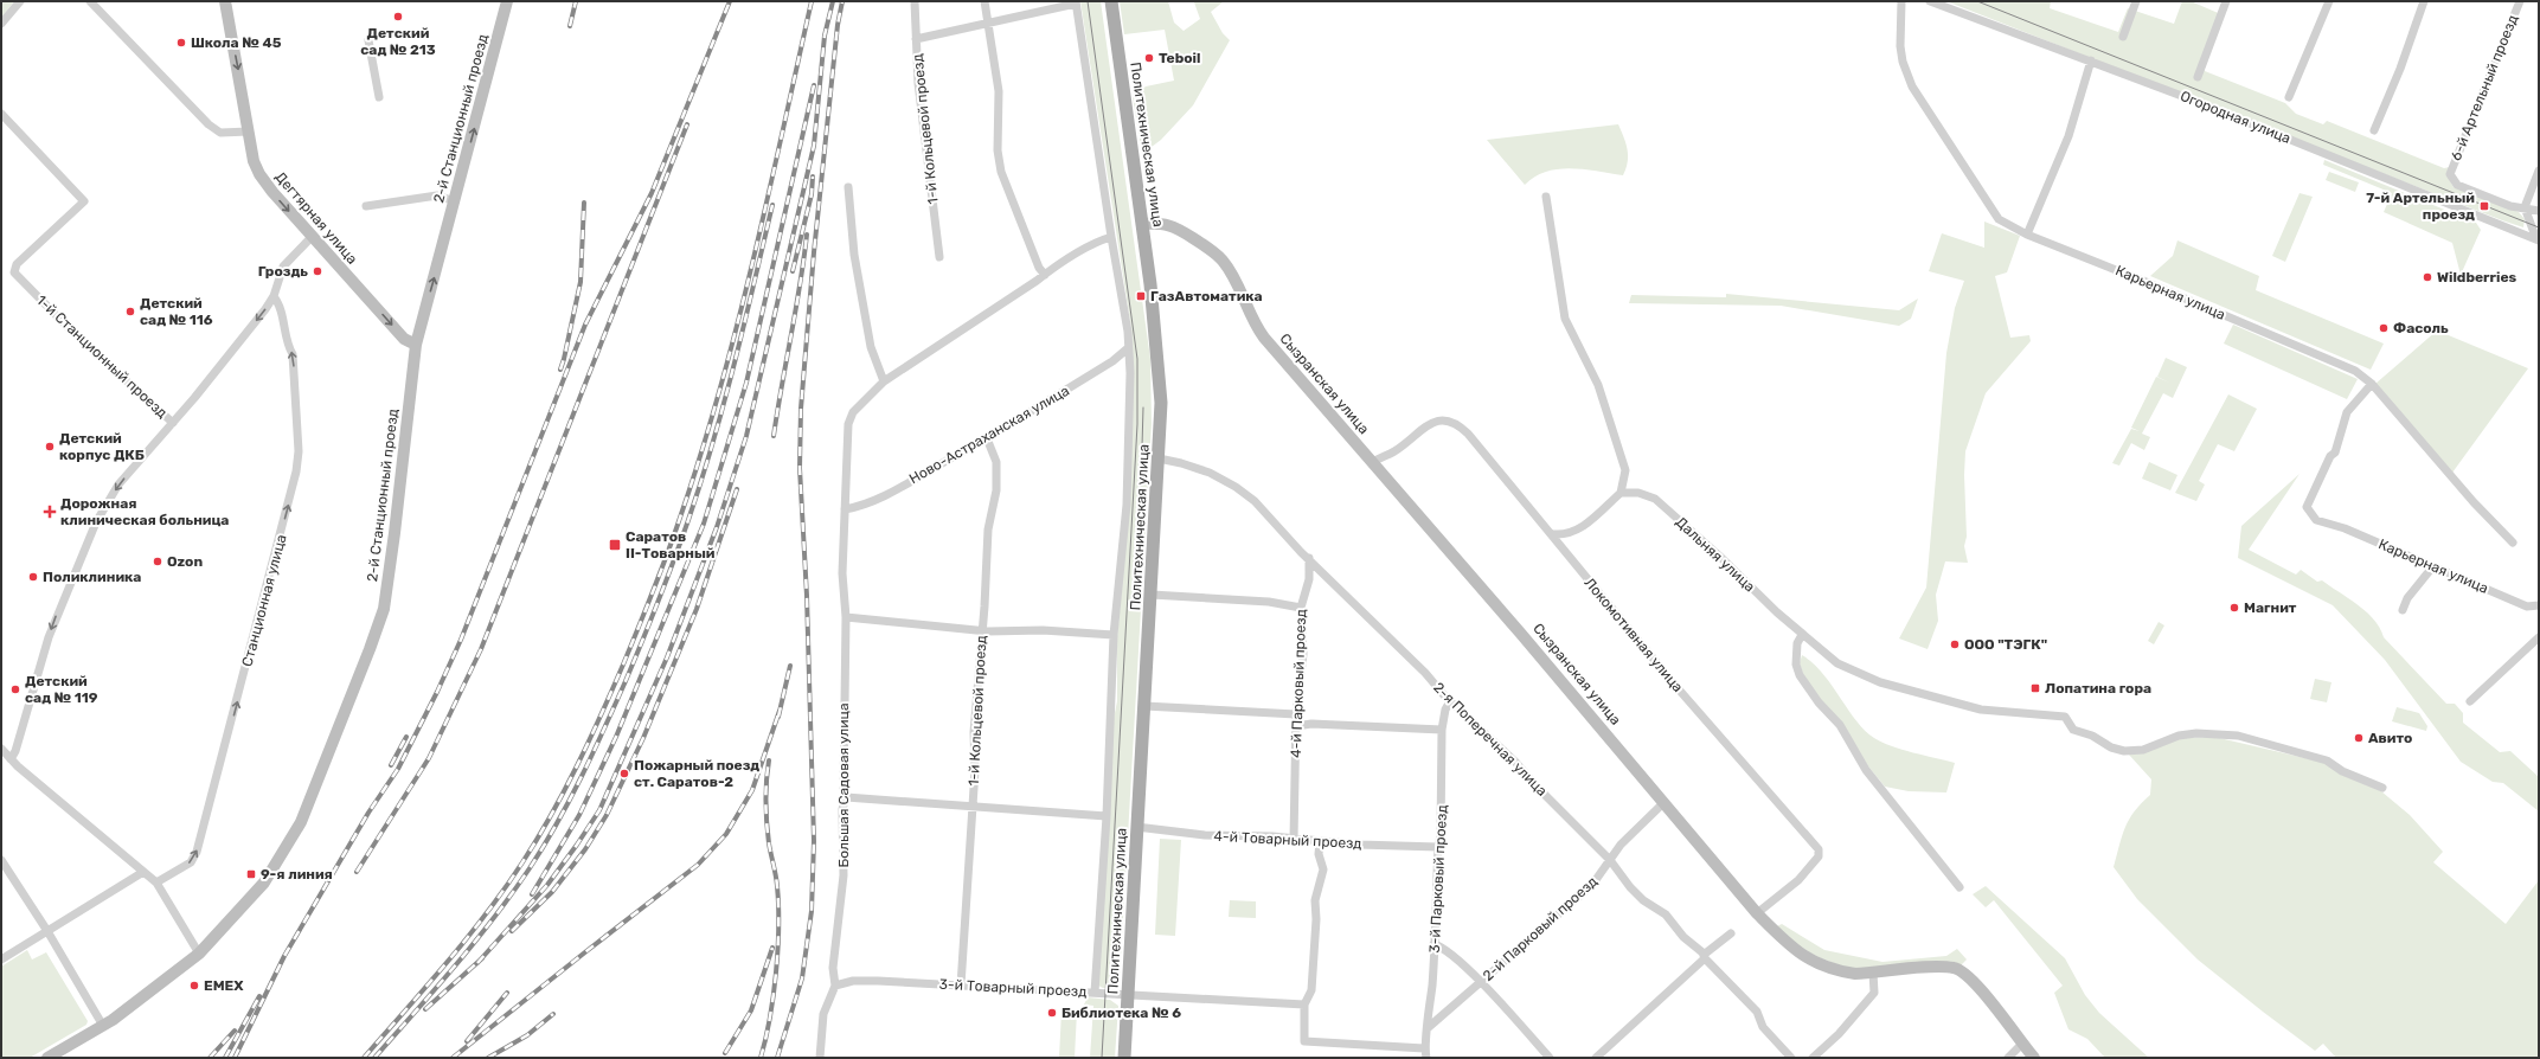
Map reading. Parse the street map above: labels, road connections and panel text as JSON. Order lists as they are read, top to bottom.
{
  "streets": {
    "main road": [
      "2-й Станционный проезд",
      "Политехническая улица",
      "Дегтярная улица",
      "Сызранская улица"
    ],
    "street": [
      "6-й Артельный проезд",
      "Огородная улица",
      "1-й Кольцевой проезд",
      "Карьерная улица",
      "1-й Станционный проезд",
      "Ново-Астраханская улица",
      "Дальняя улица",
      "Станционная улица",
      "Локомотивная улица",
      "4-й Парковый проезд",
      "2-я Поперечная улица",
      "Большая Садовая улица",
      "4-й Товарный проезд",
      "3-й Парковый проезд",
      "2-й Парковый проезд",
      "3-й Товарный проезд"
    ]
  },
  "crossings": [
    ["2-й Станционный проезд", "Дегтярная улица"],
    ["1-й Кольцевой проезд", "Ново-Астраханская улица"],
    ["1-й Кольцевой проезд", "3-й Товарный проезд"],
    ["Политехническая улица", "Сызранская улица"],
    ["Политехническая улица", "2-я Поперечная улица"],
    ["Политехническая улица", "4-й Товарный проезд"],
    ["Политехническая улица", "3-й Товарный проезд"],
    ["Дегтярная улица", "1-й Станционный проезд"],
    ["1-й Станционный проезд", "Станционная улица"],
    ["Сызранская улица", "Локомотивная улица"],
    ["Сызранская улица", "2-й Парковый проезд"],
    ["Ново-Астраханская улица", "Большая Садовая улица"],
    ["4-й Парковый проезд", "2-я Поперечная улица"],
    ["4-й Парковый проезд", "4-й Товарный проезд"],
    ["2-я Поперечная улица", "3-й Парковый проезд"],
    ["2-я Поперечная улица", "2-й Парковый проезд"],
    ["Большая Садовая улица", "3-й Товарный проезд"],
    ["4-й Товарный проезд", "3-й Парковый проезд"],
    ["3-й Парковый проезд", "2-й Парковый проезд"]
  ],
  "one_way": ["Дегтярная улица", "1-й Станционный проезд", "Станционная улица"],
  "places": {
    "other": [
      "Детский сад № 213",
      "Школа № 45",
      "Teboil",
      "Гроздь",
      "Wildberries",
      "Детский сад № 116",
      "Фасоль",
      "Детский корпус ДКБ",
      "Ozon",
      "Поликлиника",
      "Магнит",
      "ООО \"ТЭГК\"",
      "Детский сад № 119",
      "Авито",
      "Пожарный поезд ст. Саратов-2",
      "EMEX",
      "Библиотека № 6"
    ],
    "transit": [
      "7-й Артельный проезд",
      "ГазАвтоматика",
      "Саратов II-Товарный",
      "Лопатина гора",
      "9-я линия"
    ],
    "health": ["Дорожная клиническая больница"]
  }
}
